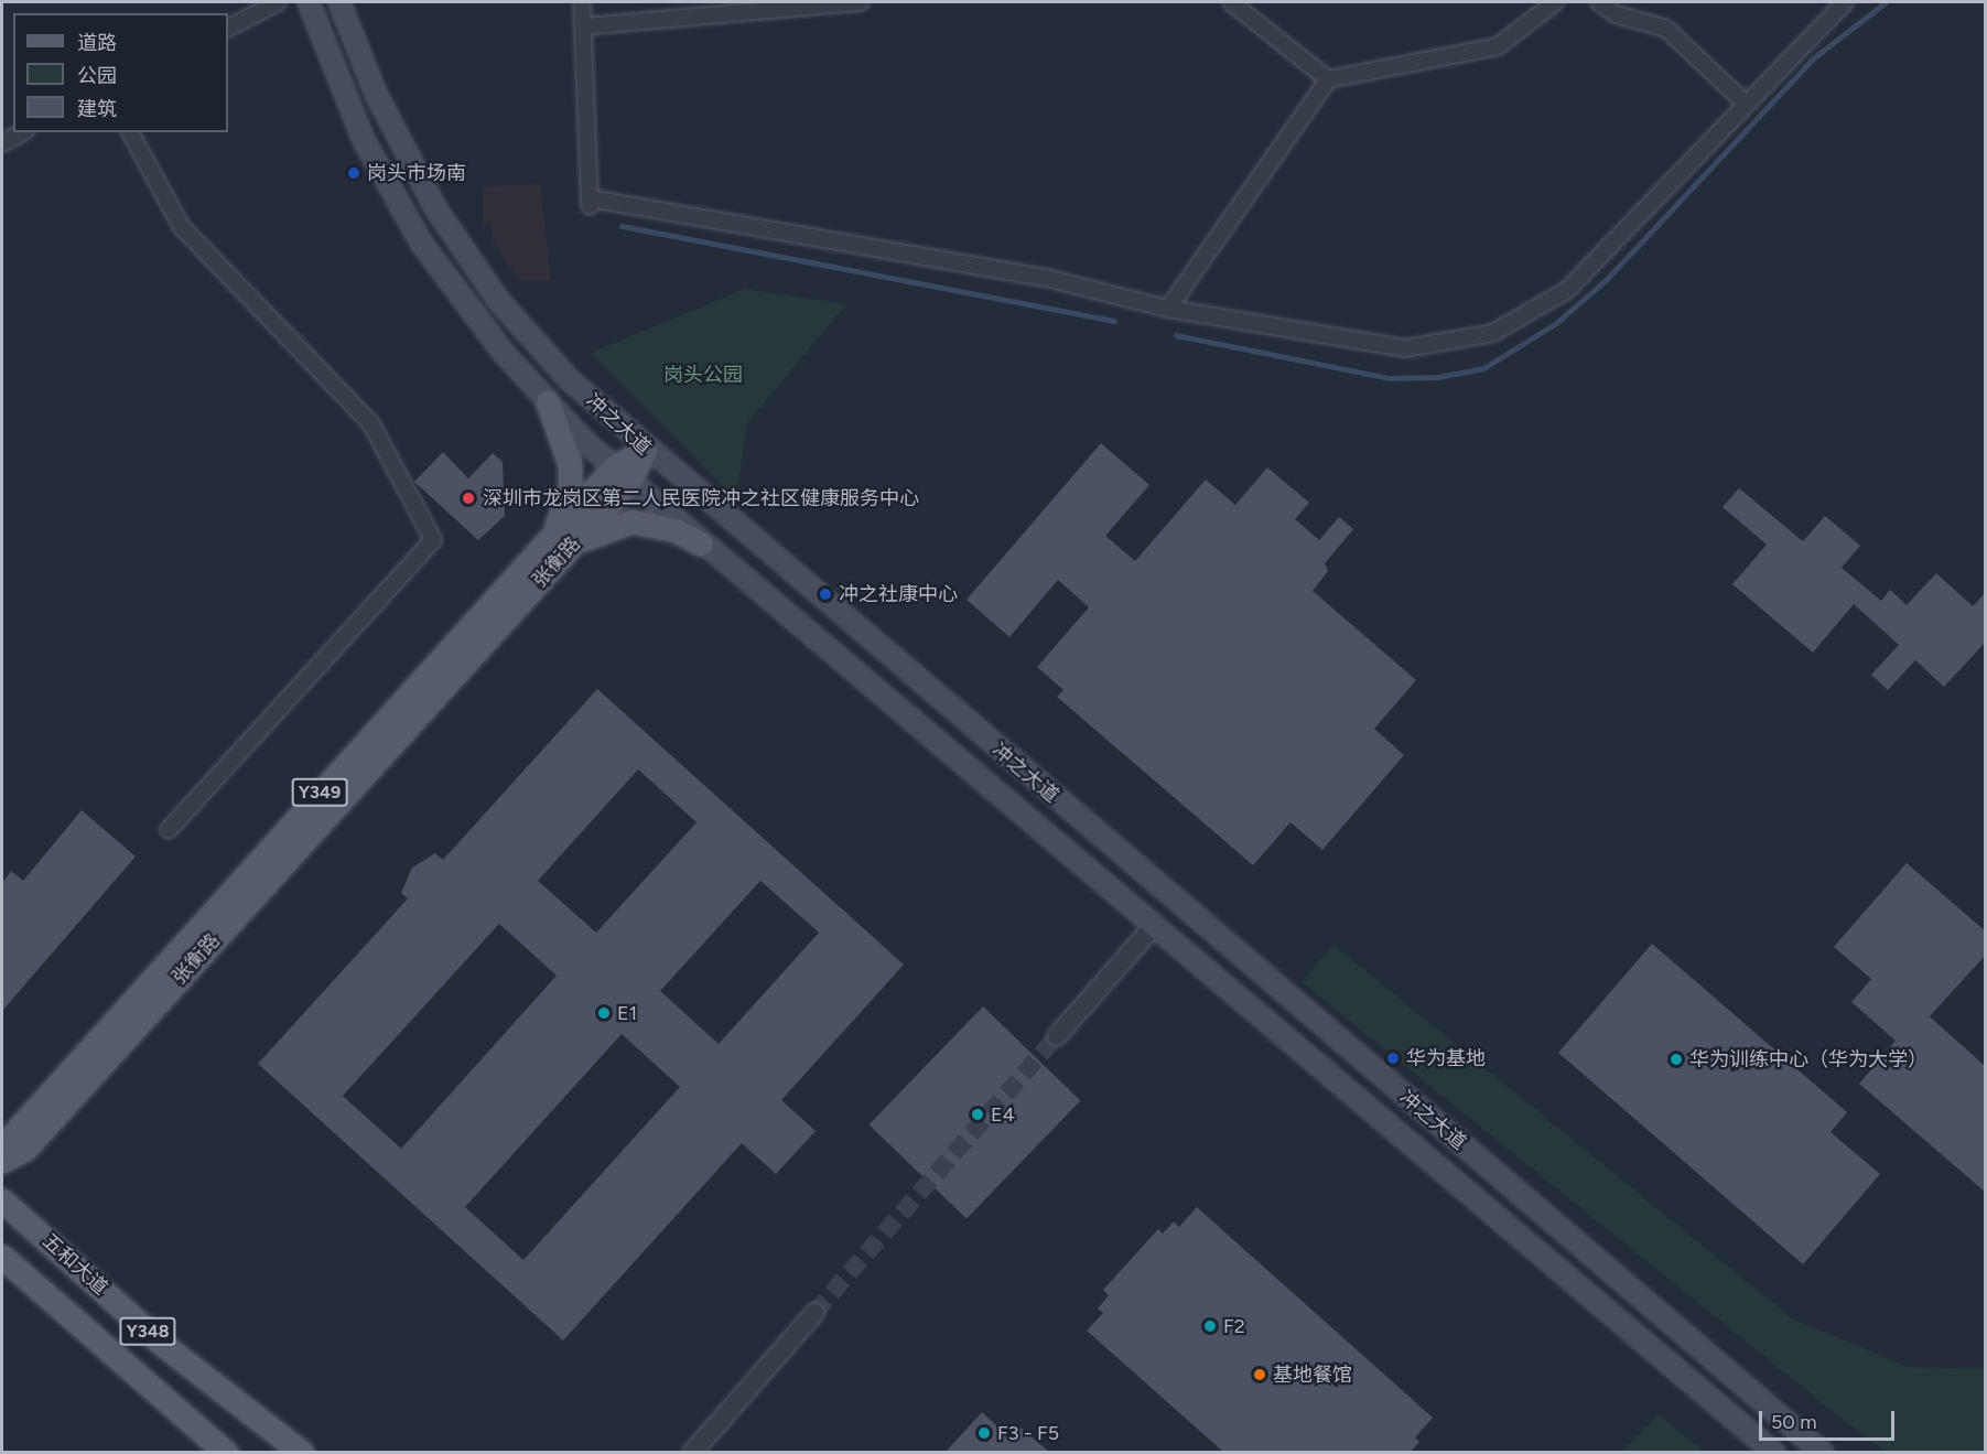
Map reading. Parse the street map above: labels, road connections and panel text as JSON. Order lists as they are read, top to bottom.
{
  "streets": {
    "main road": [
      "冲之大道",
      "张衡路",
      "Y349",
      "五和大道",
      "Y348"
    ]
  },
  "crossings": [
    ["冲之大道", "张衡路"]
  ],
  "parks": ["岗头公园"],
  "places": [
    "岗头市场南",
    "深圳市龙岗区第二人民医院冲之社区健康服务中心",
    "冲之社康中心",
    "E1",
    "华为基地",
    "华为训练中心（华为大学）",
    "E4",
    "F2",
    "基地餐馆",
    "F3 - F5"
  ],
  "legend": ["道路", "公园", "建筑"],
  "scale_bar": "50 m"
}
